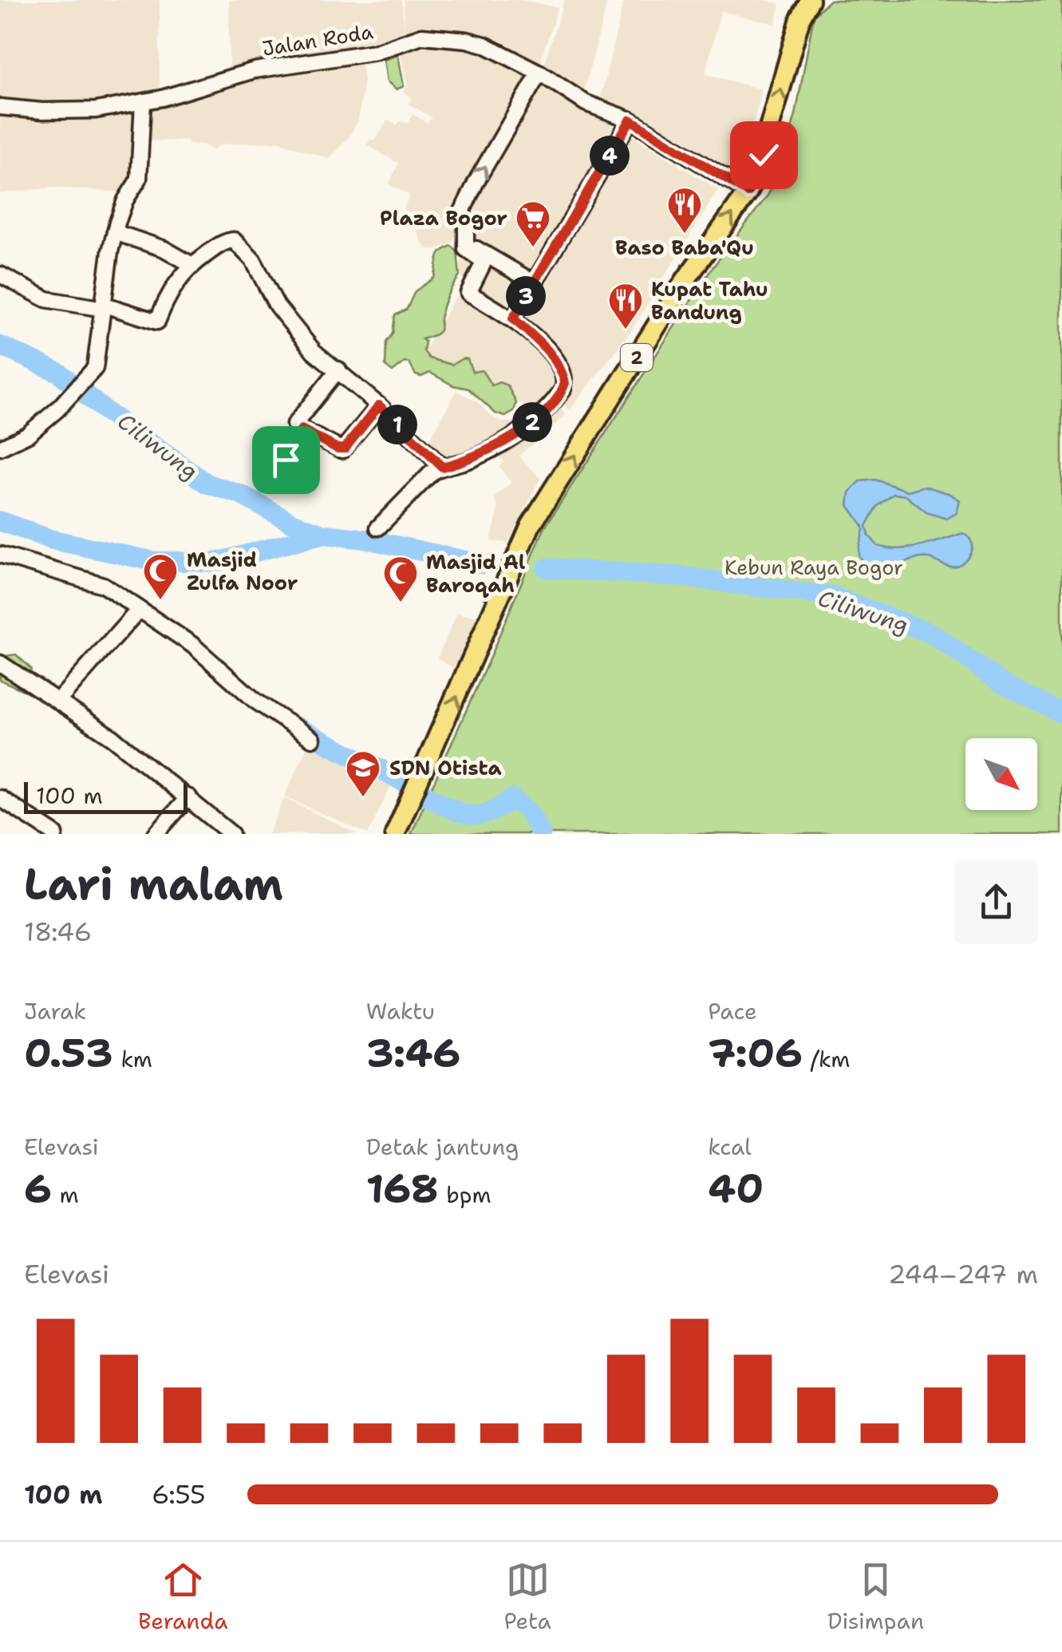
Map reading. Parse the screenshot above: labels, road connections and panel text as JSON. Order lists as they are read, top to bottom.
{
  "streets": {
    "main road": ["2"],
    "street": ["Jalan Roda"]
  },
  "crossings": [
    ["Jalan Roda", "2"]
  ],
  "water": ["Ciliwung"],
  "parks": ["Kebun Raya Bogor"],
  "places": {
    "restaurant": ["Baso Baba'Qu", "Kupat Tahu Bandung"],
    "supermarket": ["Plaza Bogor"],
    "mosque": ["Masjid Zulfa Noor", "Masjid Al Baroqah"],
    "school or university": ["SDN Otista"]
  },
  "scale_bar": "100 m",
  "north": "bottom right",
  "page": {
    "pins": [
      "4",
      "3",
      "2",
      "1"
    ],
    "scale": "100 m",
    "heading": ["Lari malam", "18:46"],
    "stats": [
      ["Jarak", "0.53 km"],
      ["Waktu", "3:46"],
      ["Pace", "7:06 /km"],
      ["Elevasi", "6 m"],
      ["Detak jantung", "168 bpm"],
      ["kcal", "40"]
    ],
    "chart": ["Elevasi", "244–247 m"],
    "list": [
      {
        "name": "100 m",
        "note": "6:55"
      }
    ],
    "tabs": ["Beranda", "Peta", "Disimpan"]
  }
}
